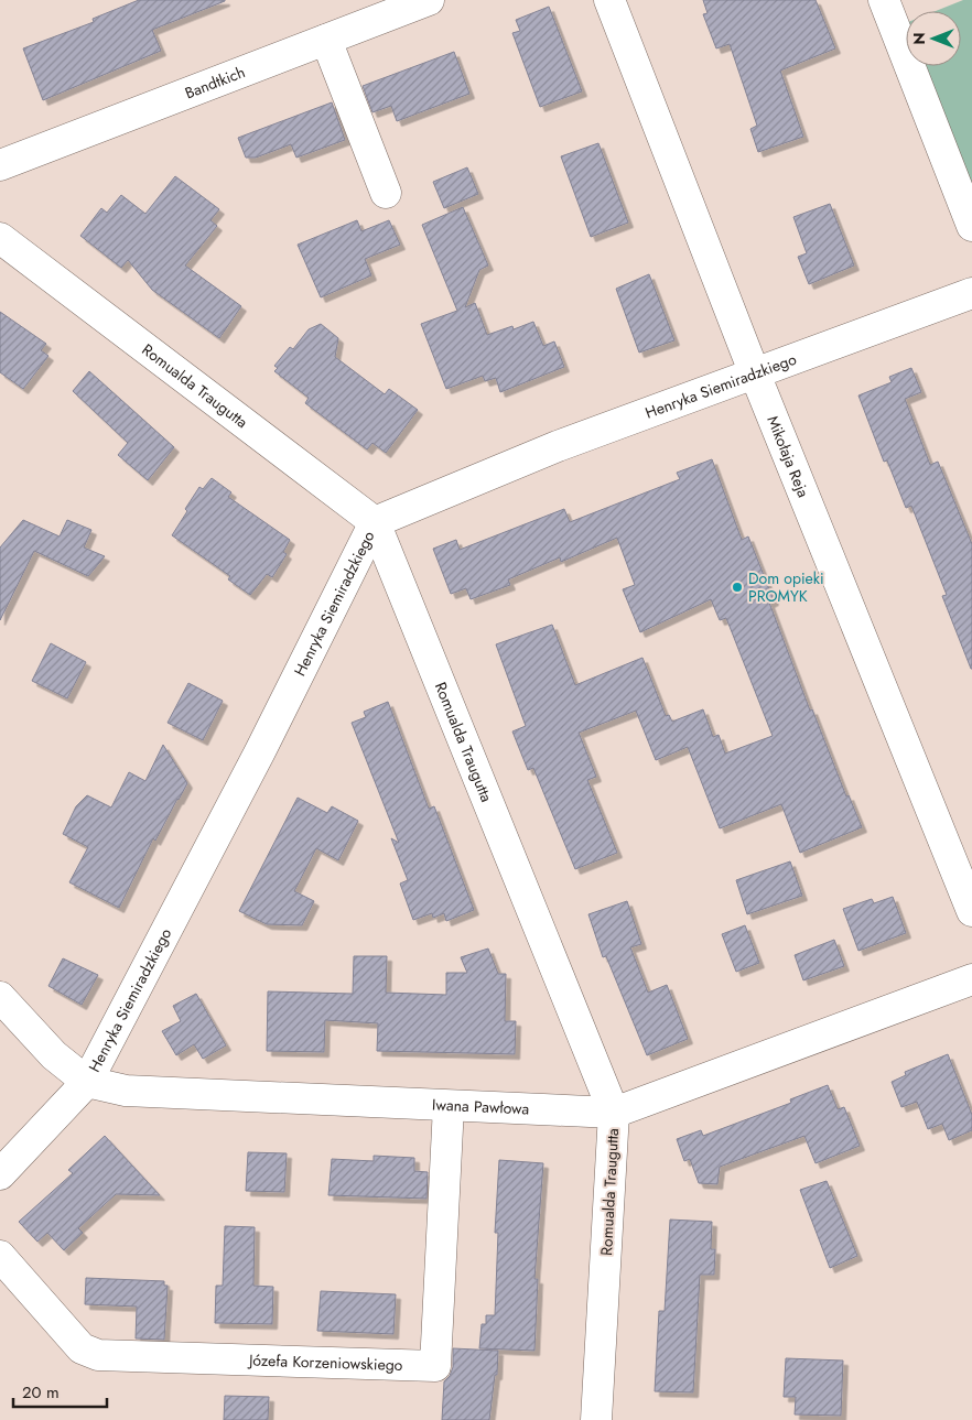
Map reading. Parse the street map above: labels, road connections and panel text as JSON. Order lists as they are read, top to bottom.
{
  "streets": {
    "street": [
      "Bandtkich",
      "Henryka Siemiradzkiego",
      "Romualda Traugutta",
      "Mikołaja Reja",
      "Iwana Pawłowa",
      "Józefa Korzeniowskiego"
    ]
  },
  "crossings": [
    ["Henryka Siemiradzkiego", "Romualda Traugutta"],
    ["Henryka Siemiradzkiego", "Mikołaja Reja"],
    ["Henryka Siemiradzkiego", "Iwana Pawłowa"],
    ["Romualda Traugutta", "Iwana Pawłowa"],
    ["Iwana Pawłowa", "Józefa Korzeniowskiego"]
  ],
  "places": ["Dom opieki PROMYK"],
  "scale_bar": "20 m",
  "north": "left"
}
